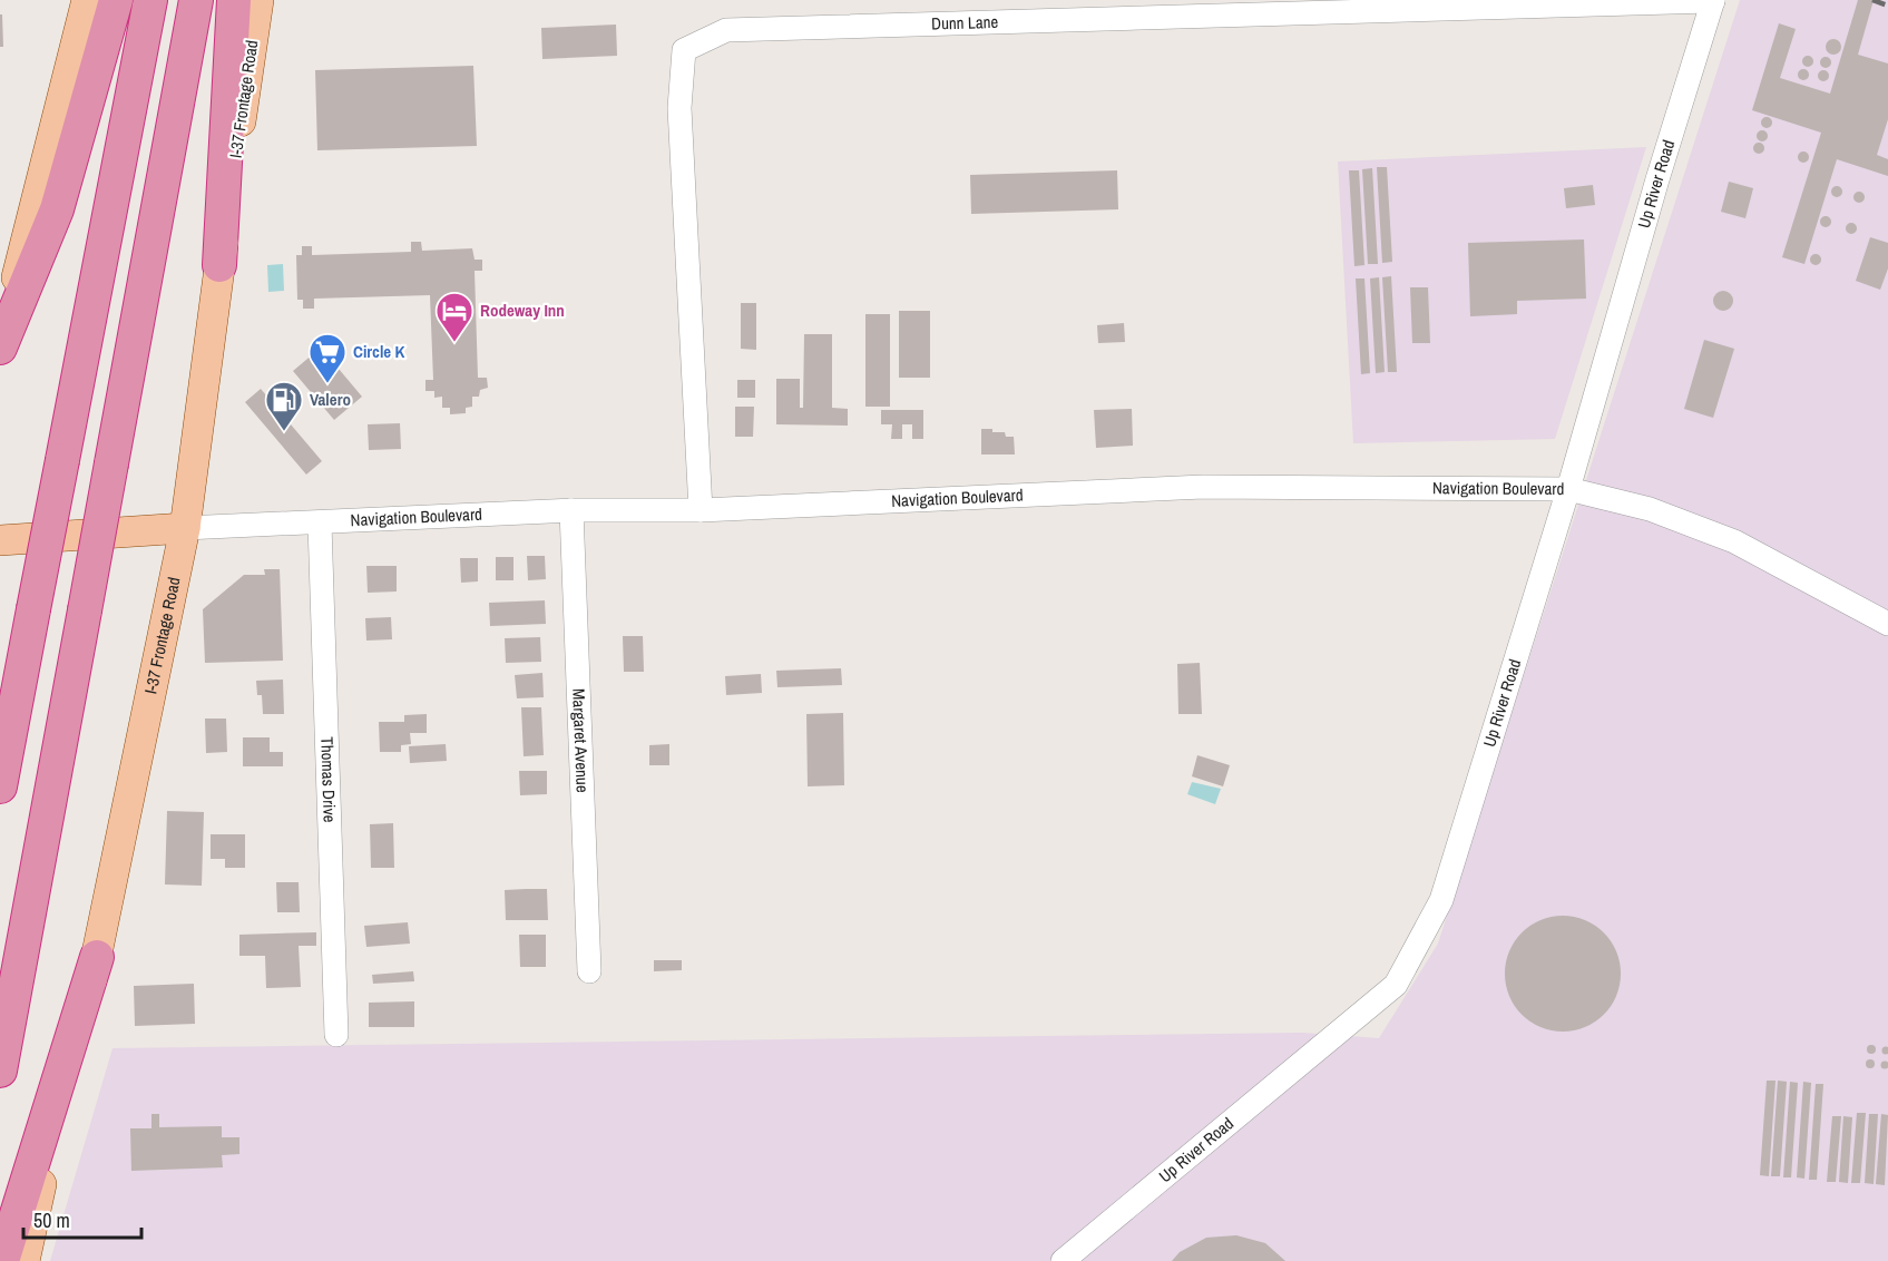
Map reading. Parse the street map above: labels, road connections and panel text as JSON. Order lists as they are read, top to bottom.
{
  "streets": {
    "main road": ["I-37 Frontage Road", "Navigation Boulevard"],
    "street": [
      "Dunn Lane",
      "Up River Road",
      "Margaret Avenue",
      "Thomas Drive"
    ]
  },
  "crossings": [
    ["Dunn Lane", "Up River Road"],
    ["Dunn Lane", "Navigation Boulevard"],
    ["I-37 Frontage Road", "Navigation Boulevard"],
    ["Up River Road", "Navigation Boulevard"],
    ["Navigation Boulevard", "Margaret Avenue"],
    ["Navigation Boulevard", "Thomas Drive"]
  ],
  "places": {
    "hotel": ["Rodeway Inn"],
    "supermarket": ["Circle K"],
    "fuel station": ["Valero"]
  },
  "scale_bar": "50 m"
}
